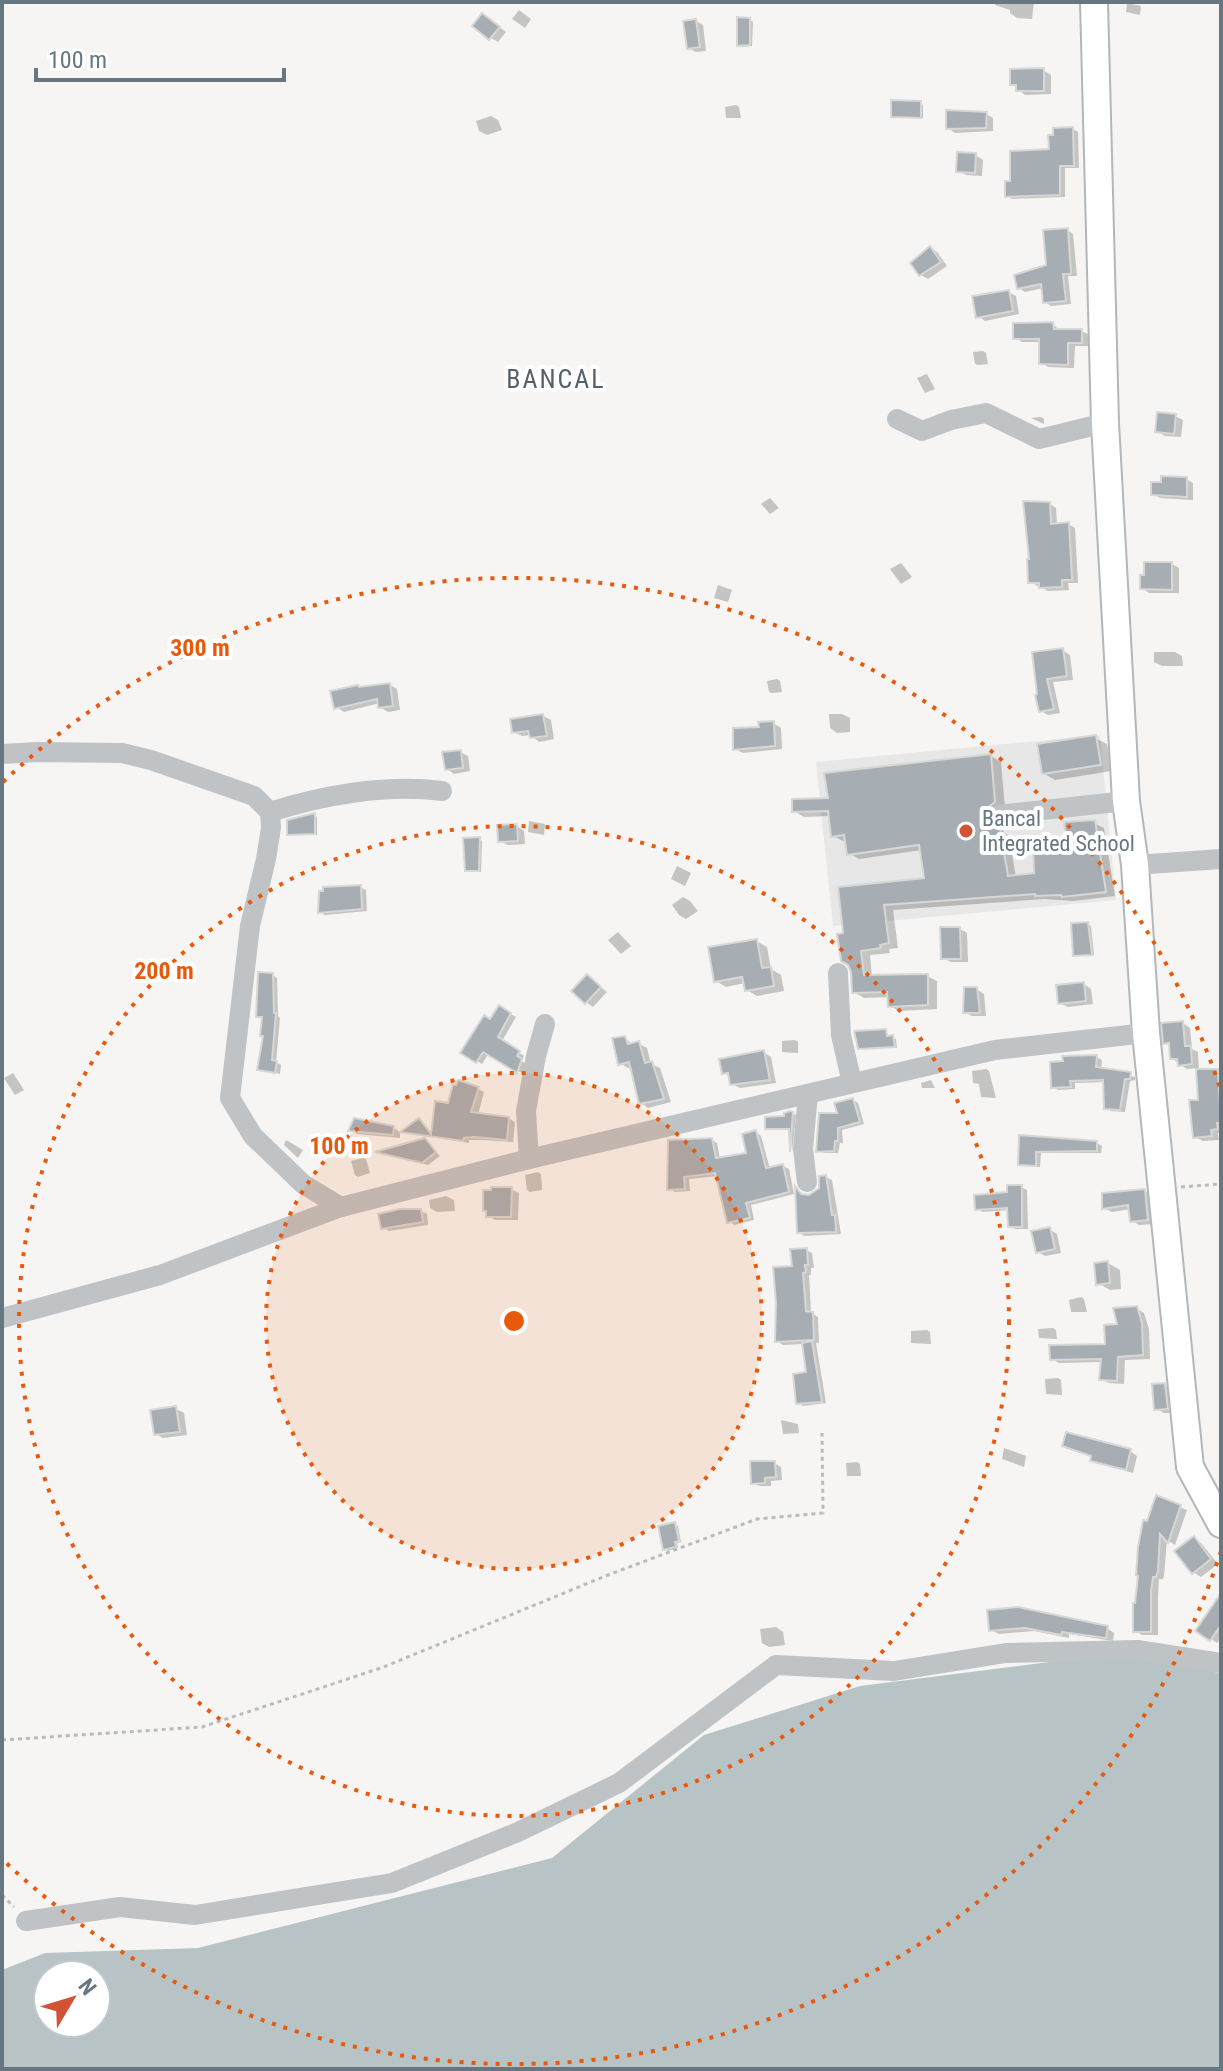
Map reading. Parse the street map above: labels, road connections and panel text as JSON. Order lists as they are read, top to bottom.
{
  "districts": ["BANCAL"],
  "places": ["Bancal Integrated School"],
  "scale_bar": "100 m",
  "north": "top right",
  "rings": ["300 m", "200 m", "100 m"]
}
